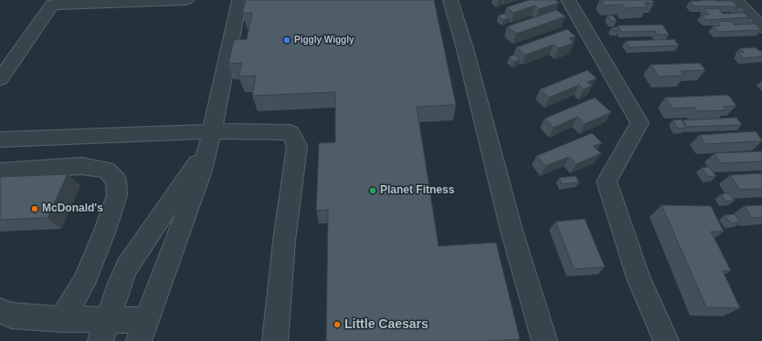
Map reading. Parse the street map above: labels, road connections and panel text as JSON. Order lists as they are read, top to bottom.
{
  "places": [
    "Piggly Wiggly",
    "Planet Fitness",
    "McDonald's",
    "Little Caesars"
  ]
}
